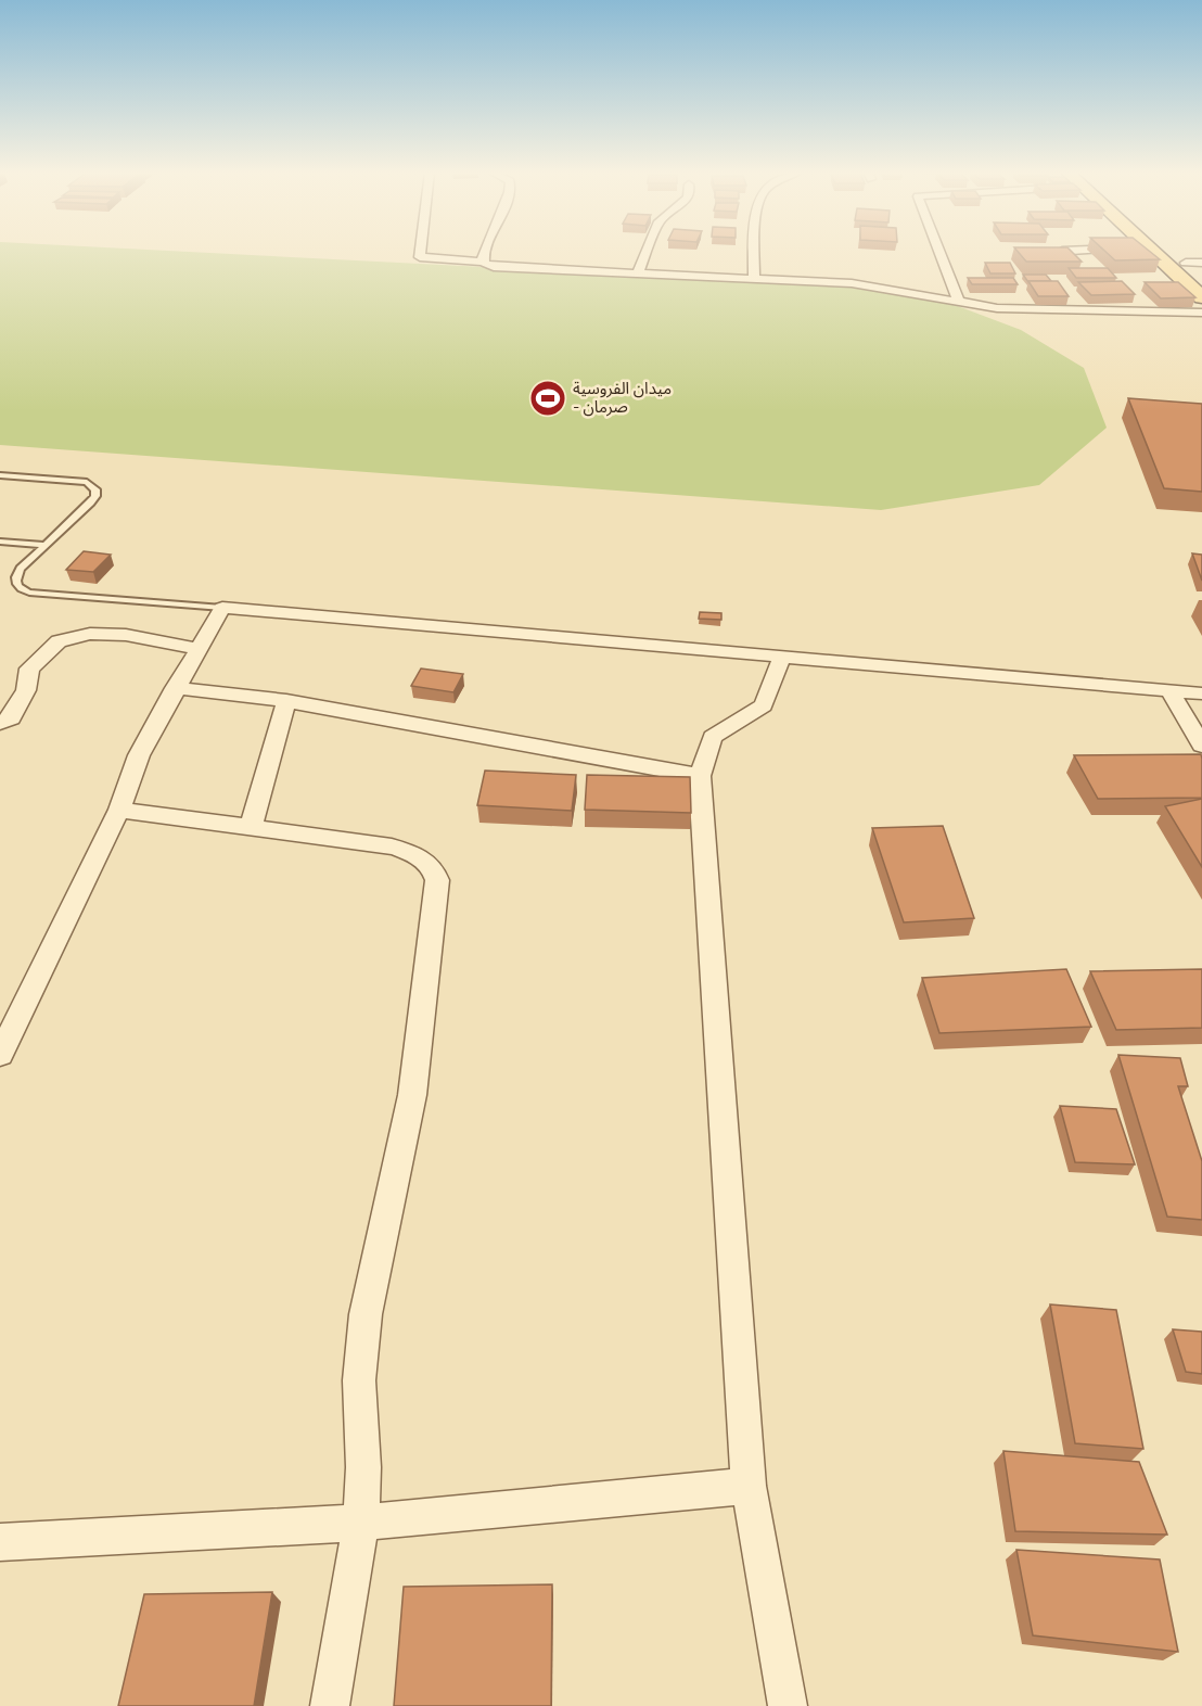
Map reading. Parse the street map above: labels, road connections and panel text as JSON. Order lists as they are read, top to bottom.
{
  "places": {
    "sports": ["ميدان الفروسية - صرمان"]
  }
}
